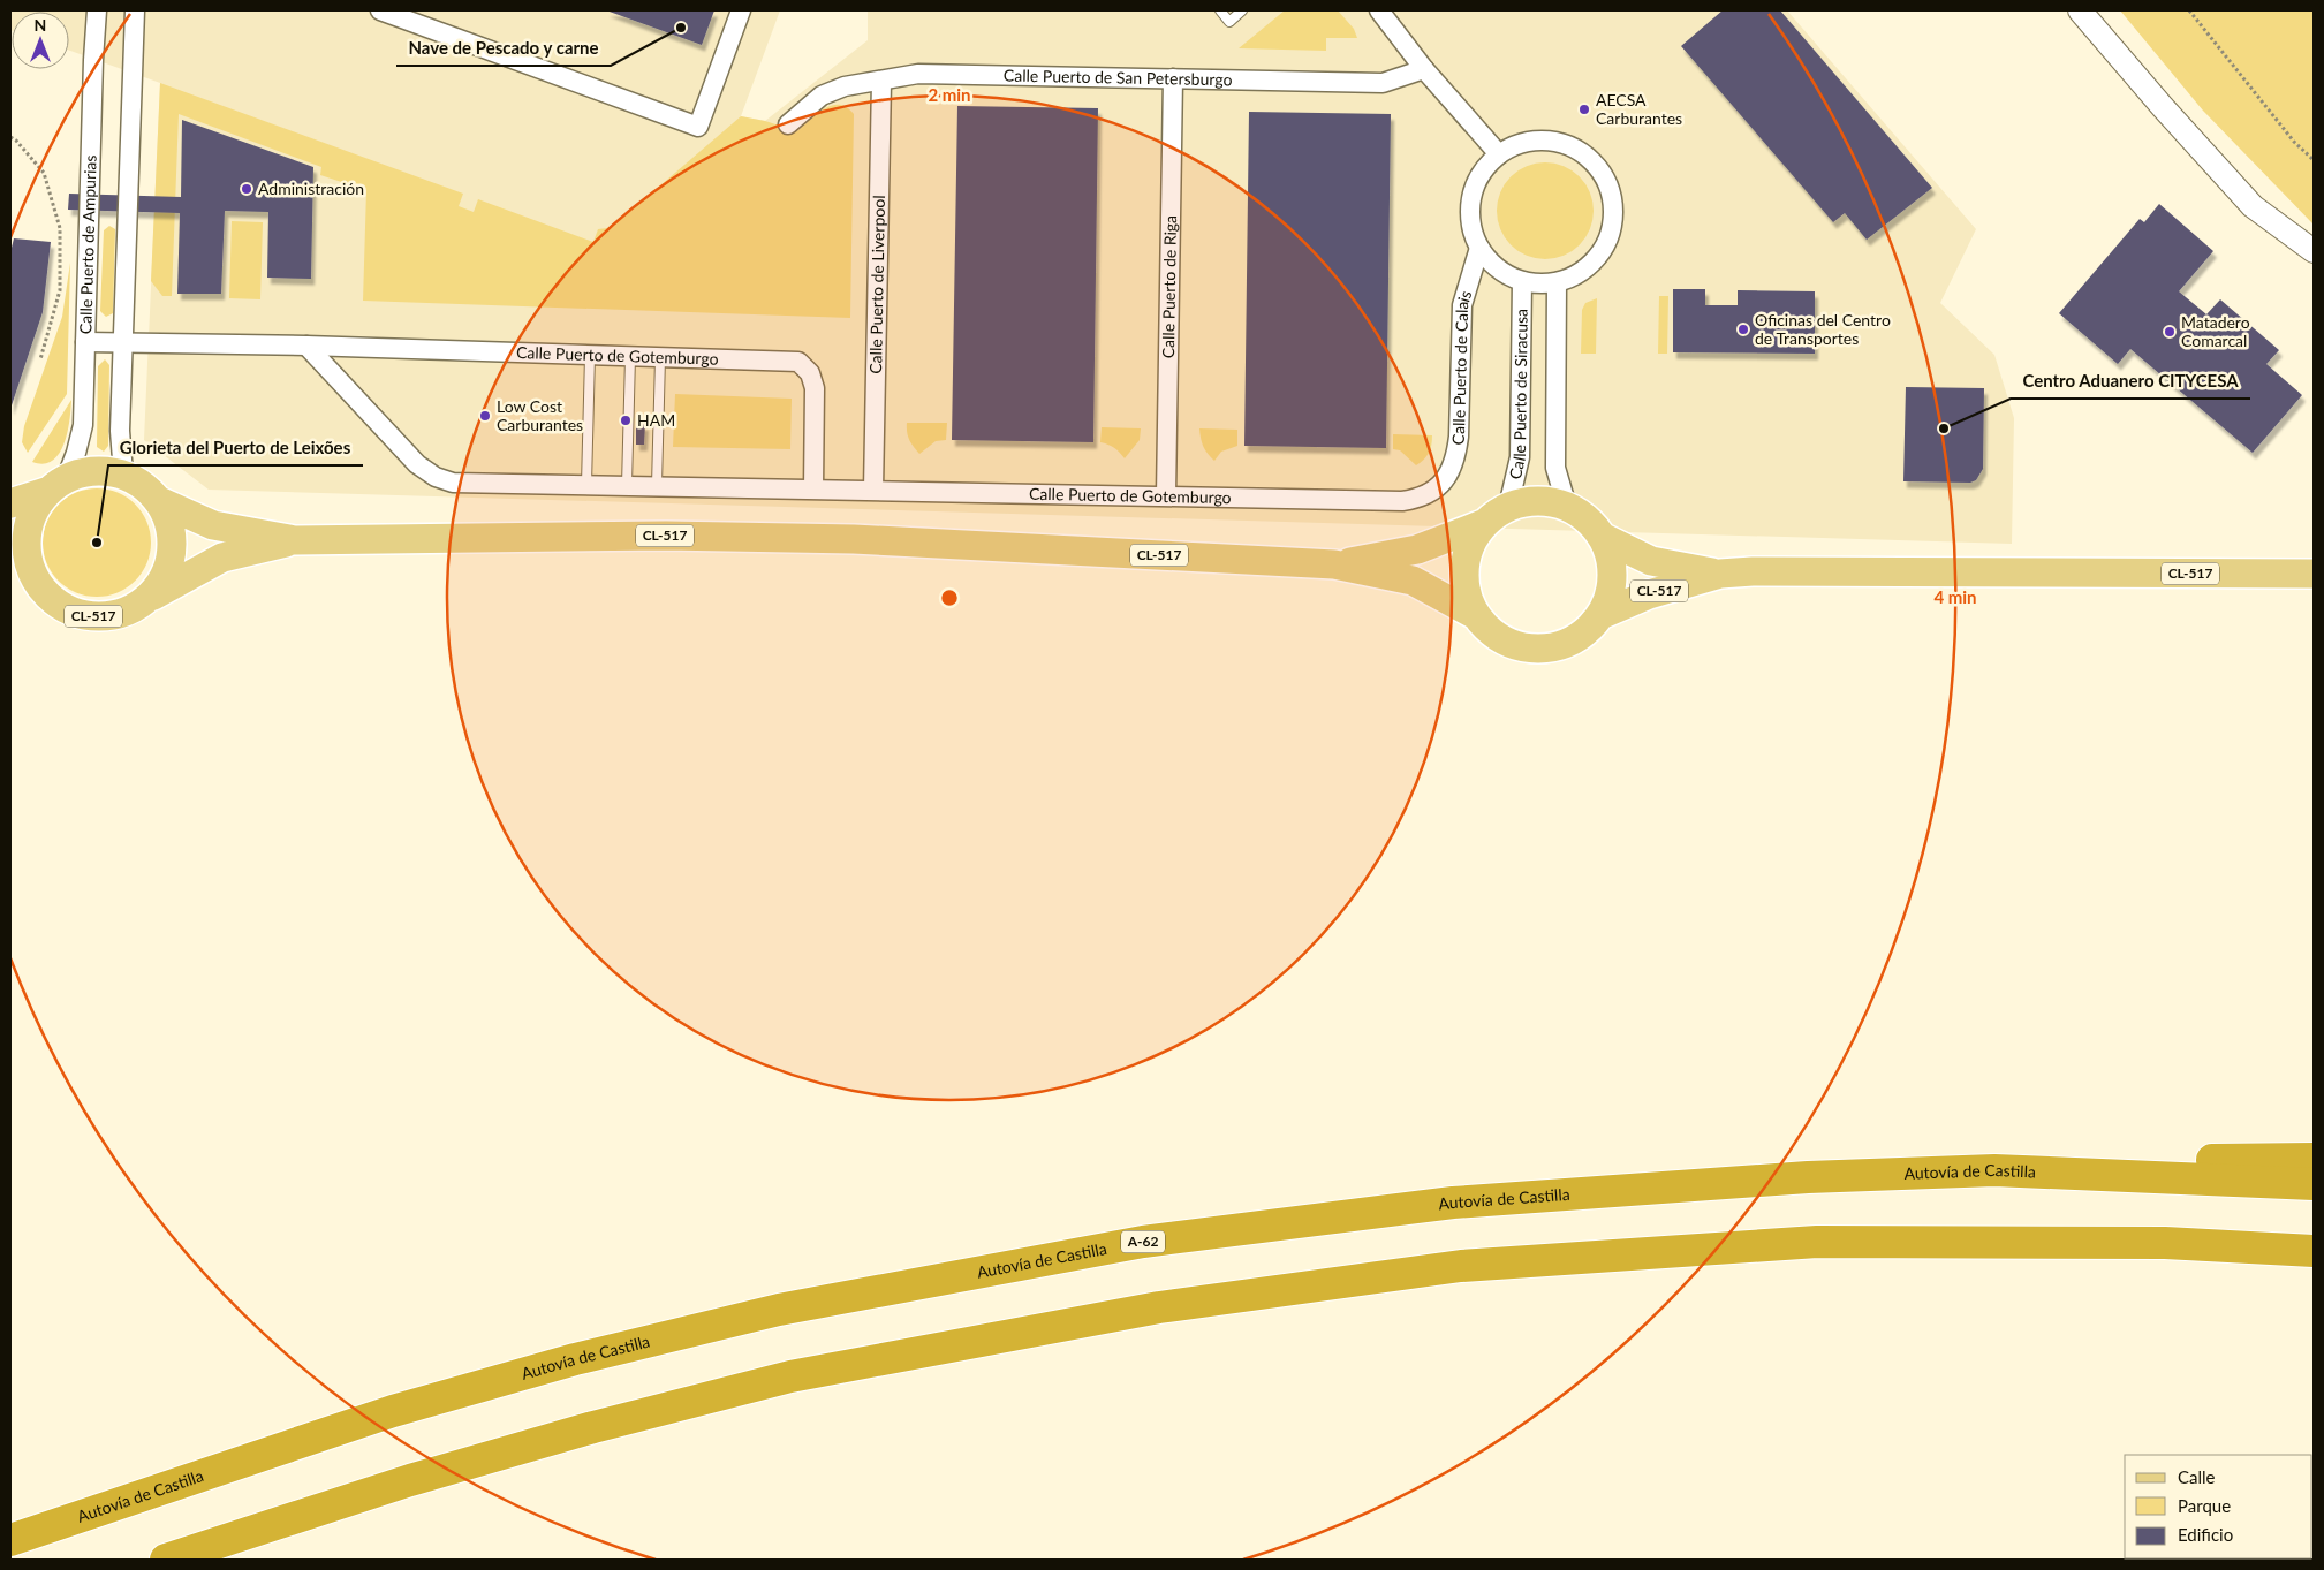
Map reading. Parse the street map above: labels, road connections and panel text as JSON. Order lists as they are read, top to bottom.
{
  "streets": {
    "highway": ["Autovía de Castilla", "A-62"],
    "main road": ["CL-517"],
    "street": [
      "Calle Puerto de San Petersburgo",
      "Calle Puerto de Ampurias",
      "Calle Puerto de Liverpool",
      "Calle Puerto de Riga",
      "Calle Puerto de Gotemburgo",
      "Calle Puerto de Calais",
      "Calle Puerto de Siracusa"
    ]
  },
  "crossings": [
    ["Calle Puerto de San Petersburgo", "Calle Puerto de Liverpool"],
    ["Calle Puerto de San Petersburgo", "Calle Puerto de Riga"],
    ["Calle Puerto de Ampurias", "Calle Puerto de Gotemburgo"],
    ["Calle Puerto de Ampurias", "CL-517"],
    ["Calle Puerto de Liverpool", "Calle Puerto de Gotemburgo"],
    ["Calle Puerto de Riga", "Calle Puerto de Gotemburgo"],
    ["Calle Puerto de Gotemburgo", "Calle Puerto de Calais"],
    ["Calle Puerto de Calais", "Calle Puerto de Siracusa"],
    ["Calle Puerto de Siracusa", "CL-517"]
  ],
  "places": [
    "Nave de Pescado y carne",
    "AECSA Carburantes",
    "Administración",
    "Oficinas del Centro de Transportes",
    "Matadero Comarcal",
    "Low Cost Carburantes",
    "HAM",
    "Centro Aduanero CITYCESA",
    "Glorieta del Puerto de Leixões"
  ],
  "legend": ["Calle", "Parque", "Edificio"],
  "north": "top",
  "rings": ["2 min", "4 min"]
}
